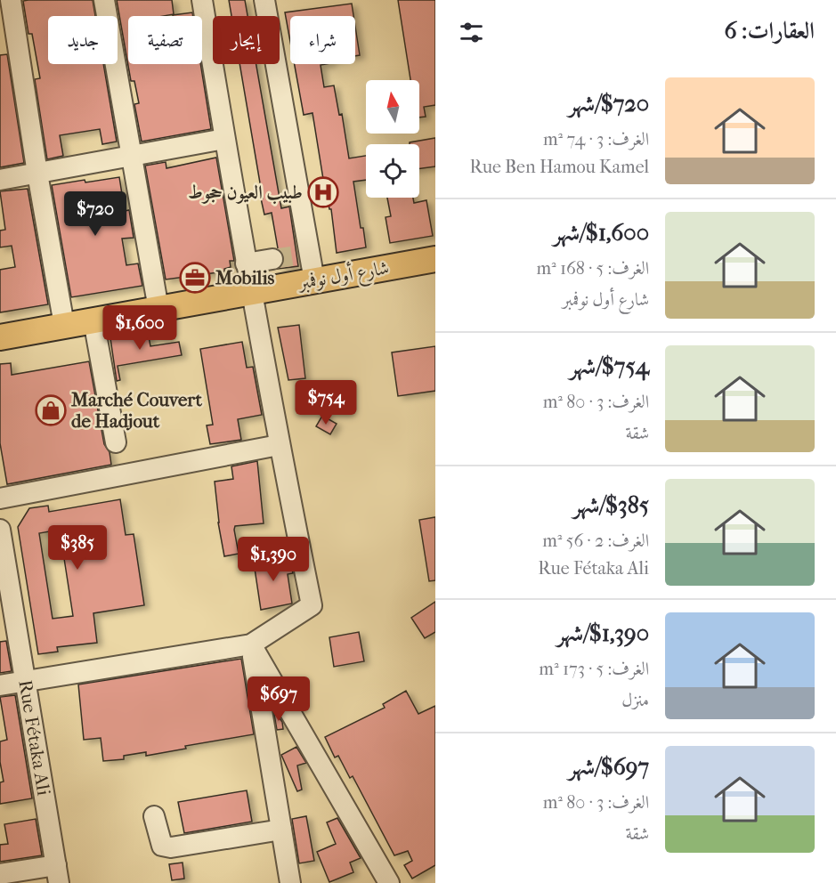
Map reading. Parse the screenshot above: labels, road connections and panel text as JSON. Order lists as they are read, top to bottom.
{
  "streets": {
    "main road": ["شارع أول نوفمبر"],
    "street": ["Rue Fétaka Ali"]
  },
  "places": {
    "hospital": ["طبيب العيون حجوط"],
    "office": ["Mobilis"],
    "shop": ["Marché Couvert de Hadjout"]
  },
  "north": "top",
  "page": {
    "heading": "العقارات: 6",
    "chip": [
      "شراء",
      "إيجار",
      "تصفية",
      "جديد"
    ],
    "list": [
      {
        "name": "$720/شهر",
        "note": "الغرف: 3 · 74 m² · Rue Ben Hamou Kamel"
      },
      {
        "name": "$1,600/شهر",
        "note": "الغرف: 5 · 168 m² · شارع أول نوفمبر"
      },
      {
        "name": "$754/شهر",
        "note": "الغرف: 3 · 80 m² · شقة"
      },
      {
        "name": "$385/شهر",
        "note": "الغرف: 2 · 56 m² · Rue Fétaka Ali"
      },
      {
        "name": "$1,390/شهر",
        "note": "الغرف: 5 · 173 m² · منزل"
      },
      {
        "name": "$697/شهر",
        "note": "الغرف: 3 · 80 m² · شقة"
      }
    ],
    "price": [
      "$720",
      "$1,600",
      "$754",
      "$385",
      "$1,390",
      "$697"
    ]
  }
}
